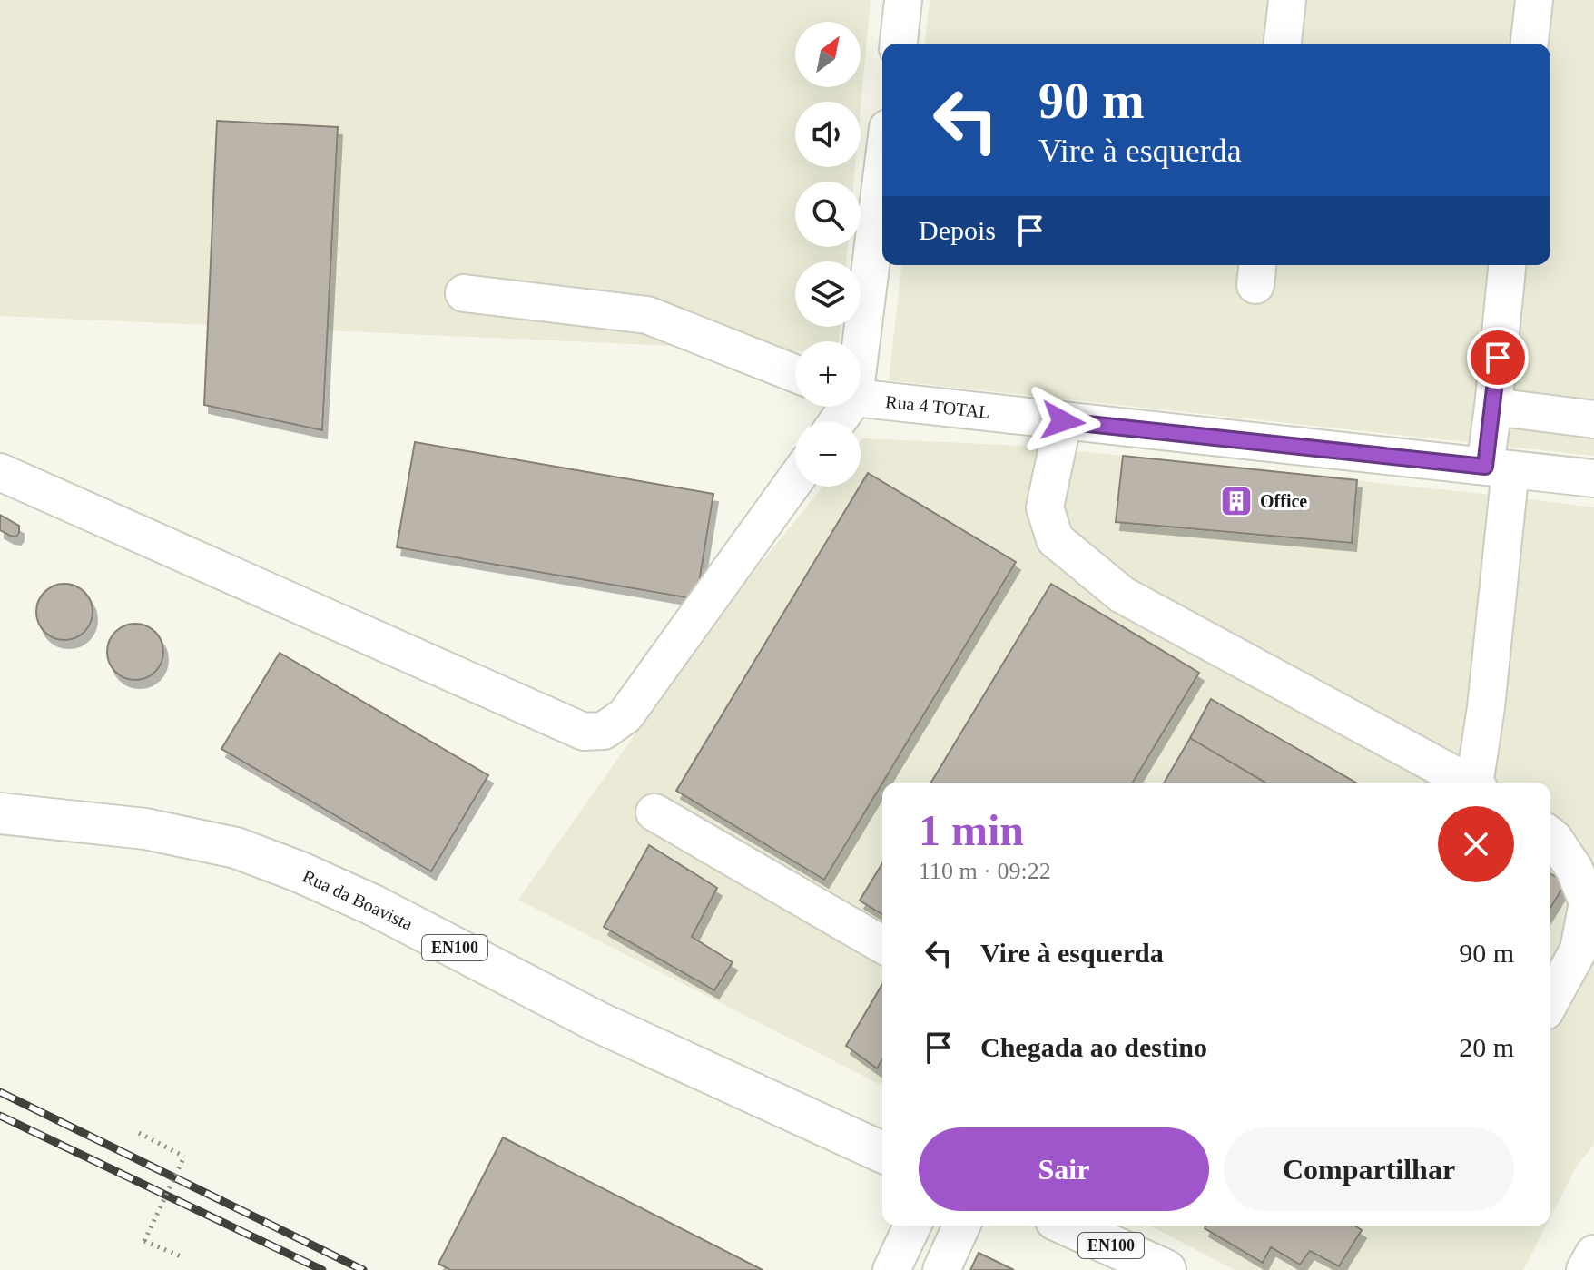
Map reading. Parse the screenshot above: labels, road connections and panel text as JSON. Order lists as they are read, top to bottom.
{
  "streets": {
    "main road": ["Rua da Boavista", "EN100"],
    "lane": ["Rua 4 TOTAL"]
  },
  "places": {
    "building": ["Office"]
  },
  "north": "top right",
  "page": {
    "map_buttons": ["+", "−"],
    "turn": ["90 m", "Vire à esquerda"],
    "then": "Depois",
    "heading": ["1 min", "110 m · 09:22"],
    "list": [
      {
        "name": "Vire à esquerda",
        "value": "90 m"
      },
      {
        "name": "Chegada ao destino",
        "value": "20 m"
      }
    ],
    "buttons": ["Sair", "Compartilhar"]
  }
}
